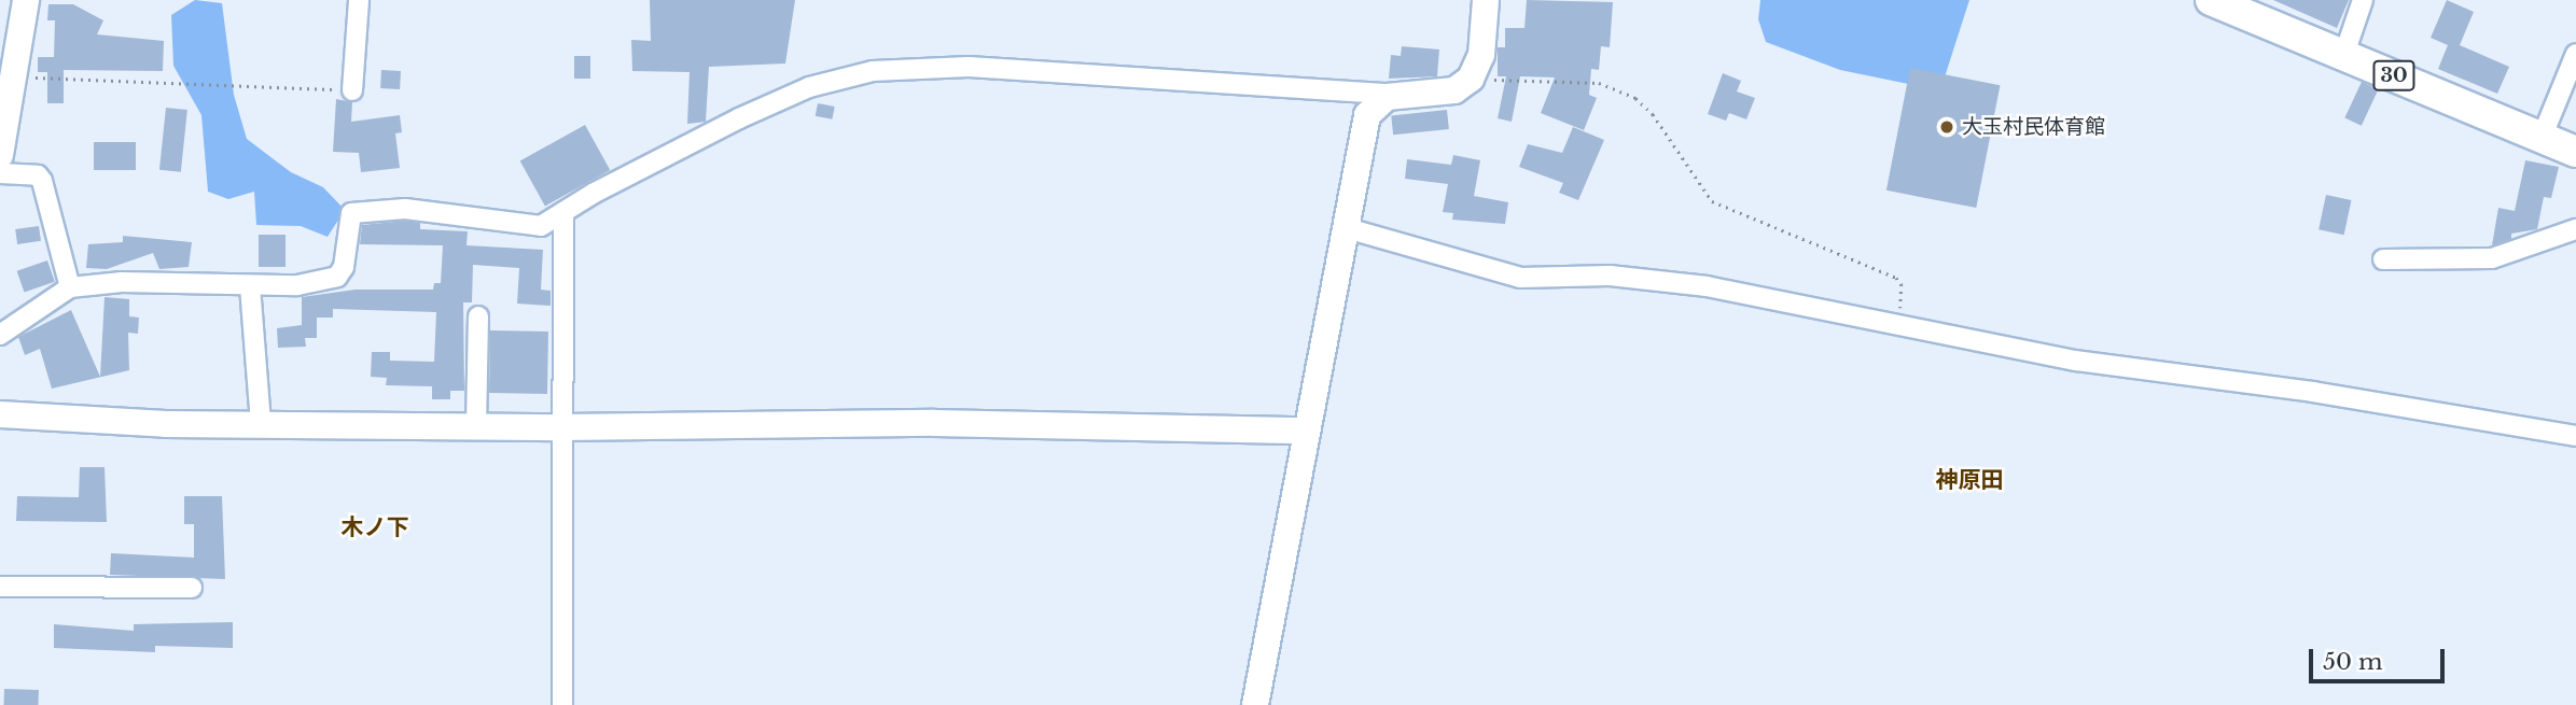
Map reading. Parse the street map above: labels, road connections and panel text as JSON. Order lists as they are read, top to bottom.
{
  "streets": {
    "main road": ["30"]
  },
  "districts": ["神原田", "木ノ下"],
  "places": ["大玉村民体育館"],
  "scale_bar": "50 m"
}
